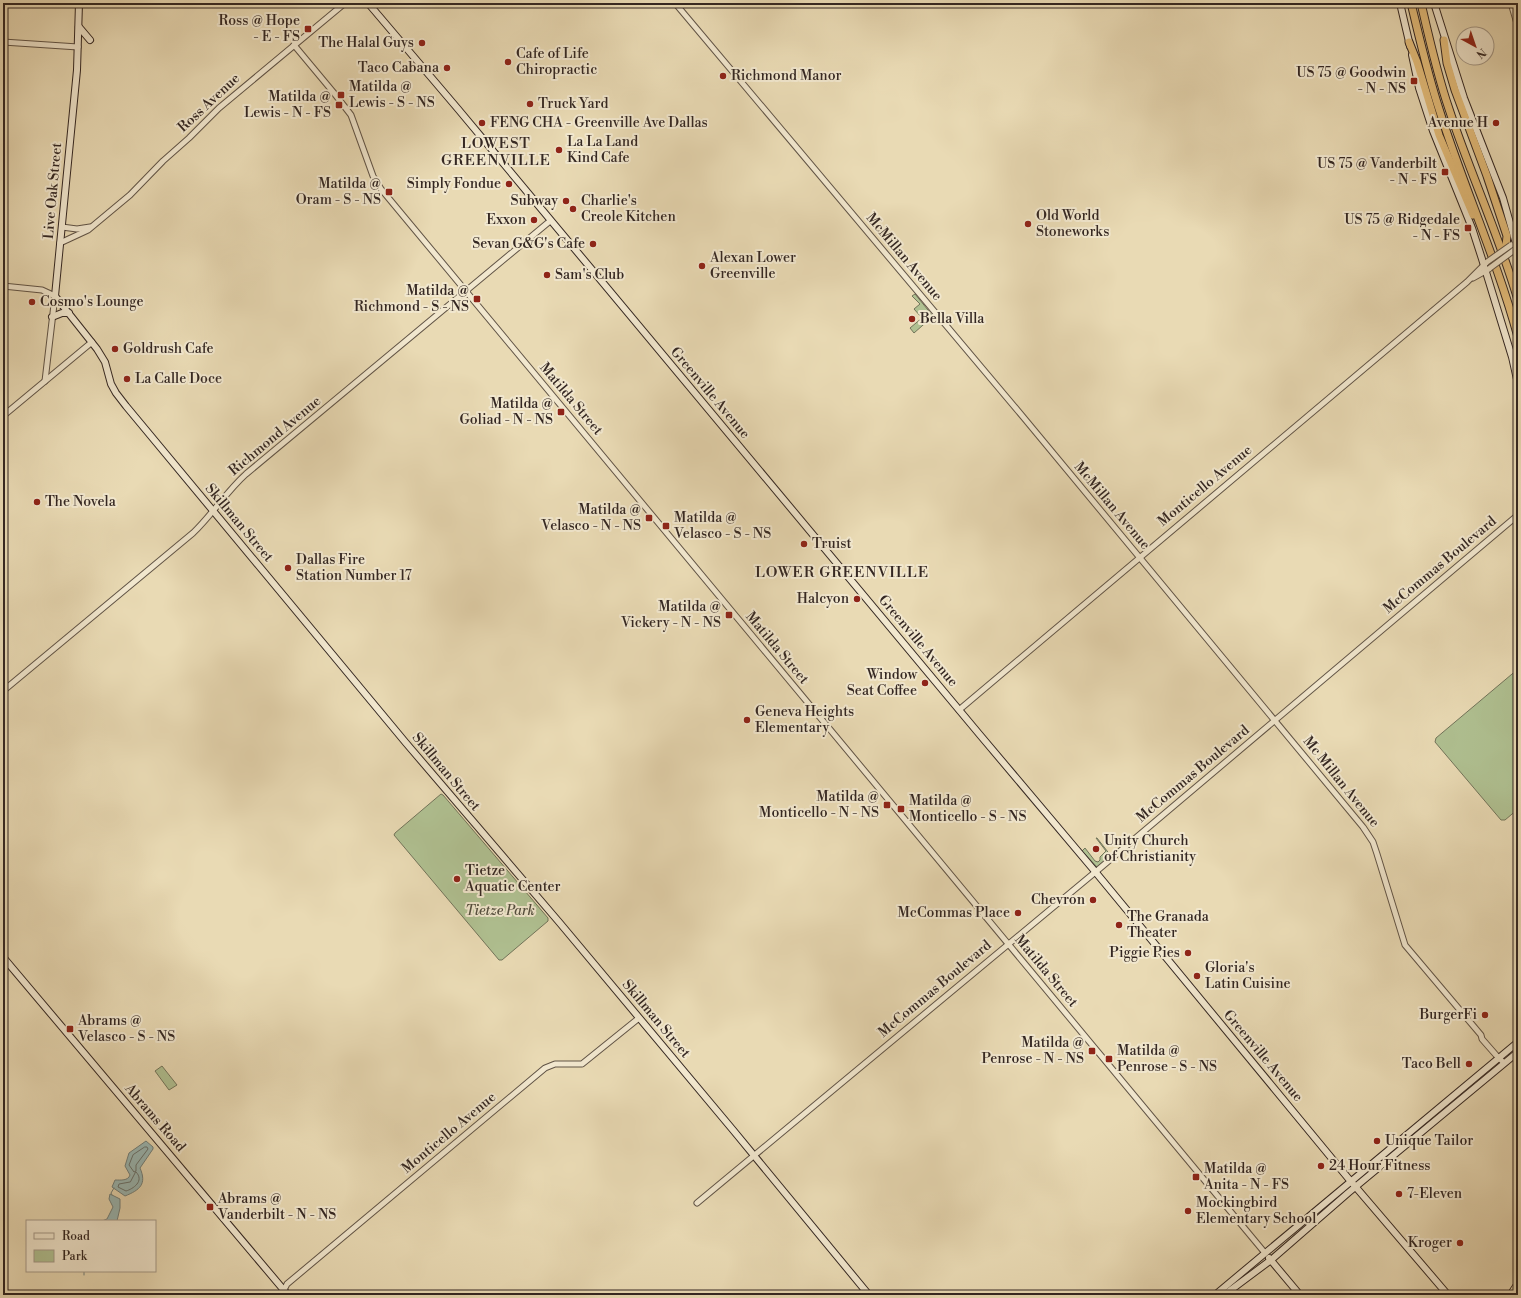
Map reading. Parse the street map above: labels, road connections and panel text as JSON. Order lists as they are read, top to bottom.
{
  "streets": {
    "main road": [
      "Live Oak Street",
      "Greenville Avenue",
      "Skillman Street",
      "Abrams Road"
    ],
    "street": [
      "Ross Avenue",
      "McMillan Avenue",
      "Matilda Street",
      "Richmond Avenue",
      "Monticello Avenue",
      "McCommas Boulevard",
      "Mc Millan Avenue"
    ]
  },
  "crossings": [
    ["Ross Avenue", "Live Oak Street"],
    ["Ross Avenue", "Matilda Street"],
    ["Live Oak Street", "Skillman Street"],
    ["McMillan Avenue", "Monticello Avenue"],
    ["McMillan Avenue", "Mc Millan Avenue"],
    ["Greenville Avenue", "Richmond Avenue"],
    ["Greenville Avenue", "Monticello Avenue"],
    ["Greenville Avenue", "McCommas Boulevard"],
    ["Matilda Street", "Richmond Avenue"],
    ["Matilda Street", "McCommas Boulevard"],
    ["Richmond Avenue", "Skillman Street"],
    ["Monticello Avenue", "Skillman Street"],
    ["Monticello Avenue", "Abrams Road"],
    ["Skillman Street", "McCommas Boulevard"],
    ["McCommas Boulevard", "Mc Millan Avenue"]
  ],
  "districts": ["LOWEST GREENVILLE", "LOWER GREENVILLE"],
  "parks": ["Tietze Park"],
  "places": {
    "transit": [
      "Ross @ Hope - E - FS",
      "US 75 @ Goodwin - N - NS",
      "Matilda @ Lewis - S - NS",
      "Matilda @ Lewis - N - FS",
      "US 75 @ Vanderbilt - N - FS",
      "Matilda @ Oram - S - NS",
      "US 75 @ Ridgedale - N - FS",
      "Matilda @ Richmond - S - NS",
      "Matilda @ Goliad - N - NS",
      "Matilda @ Velasco - N - NS",
      "Matilda @ Velasco - S - NS",
      "Matilda @ Vickery - N - NS",
      "Matilda @ Monticello - N - NS",
      "Matilda @ Monticello - S - NS",
      "Abrams @ Velasco - S - NS",
      "Matilda @ Penrose - N - NS",
      "Matilda @ Penrose - S - NS",
      "Matilda @ Anita - N - FS",
      "Abrams @ Vanderbilt - N - NS"
    ],
    "other": [
      "The Halal Guys",
      "Cafe of Life Chiropractic",
      "Taco Cabana",
      "Richmond Manor",
      "Truck Yard",
      "FENG CHA - Greenville Ave Dallas",
      "Avenue H",
      "La La Land Kind Cafe",
      "Simply Fondue",
      "Subway",
      "Charlie's Creole Kitchen",
      "Exxon",
      "Old World Stoneworks",
      "Sevan G&G's Cafe",
      "Alexan Lower Greenville",
      "Sam's Club",
      "Cosmo's Lounge",
      "Bella Villa",
      "Goldrush Cafe",
      "La Calle Doce",
      "The Novela",
      "Truist",
      "Dallas Fire Station Number 17",
      "Halcyon",
      "Window Seat Coffee",
      "Geneva Heights Elementary",
      "Unity Church of Christianity",
      "Tietze Aquatic Center",
      "Chevron",
      "McCommas Place",
      "The Granada Theater",
      "Piggie Pies",
      "Gloria's Latin Cuisine",
      "BurgerFi",
      "Taco Bell",
      "Unique Tailor",
      "24 Hour Fitness",
      "7-Eleven",
      "Mockingbird Elementary School",
      "Kroger"
    ]
  },
  "legend": ["Road", "Park"],
  "north": "bottom right"
}
